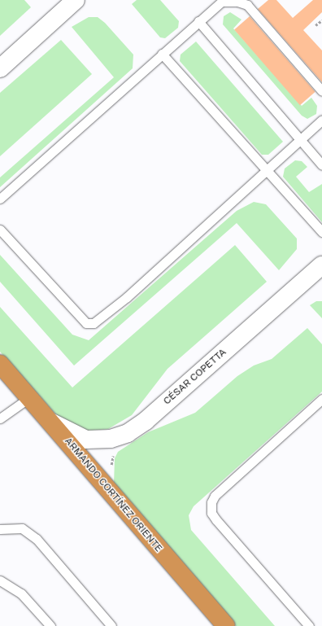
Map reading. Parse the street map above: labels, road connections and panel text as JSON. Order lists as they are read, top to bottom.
{
  "streets": {
    "highway": ["ARMANDO CORTÍNEZ ORIENTE"],
    "street": ["CÉSAR COPETTA"]
  },
  "crossings": [
    ["CÉSAR COPETTA", "ARMANDO CORTÍNEZ ORIENTE"]
  ]
}
